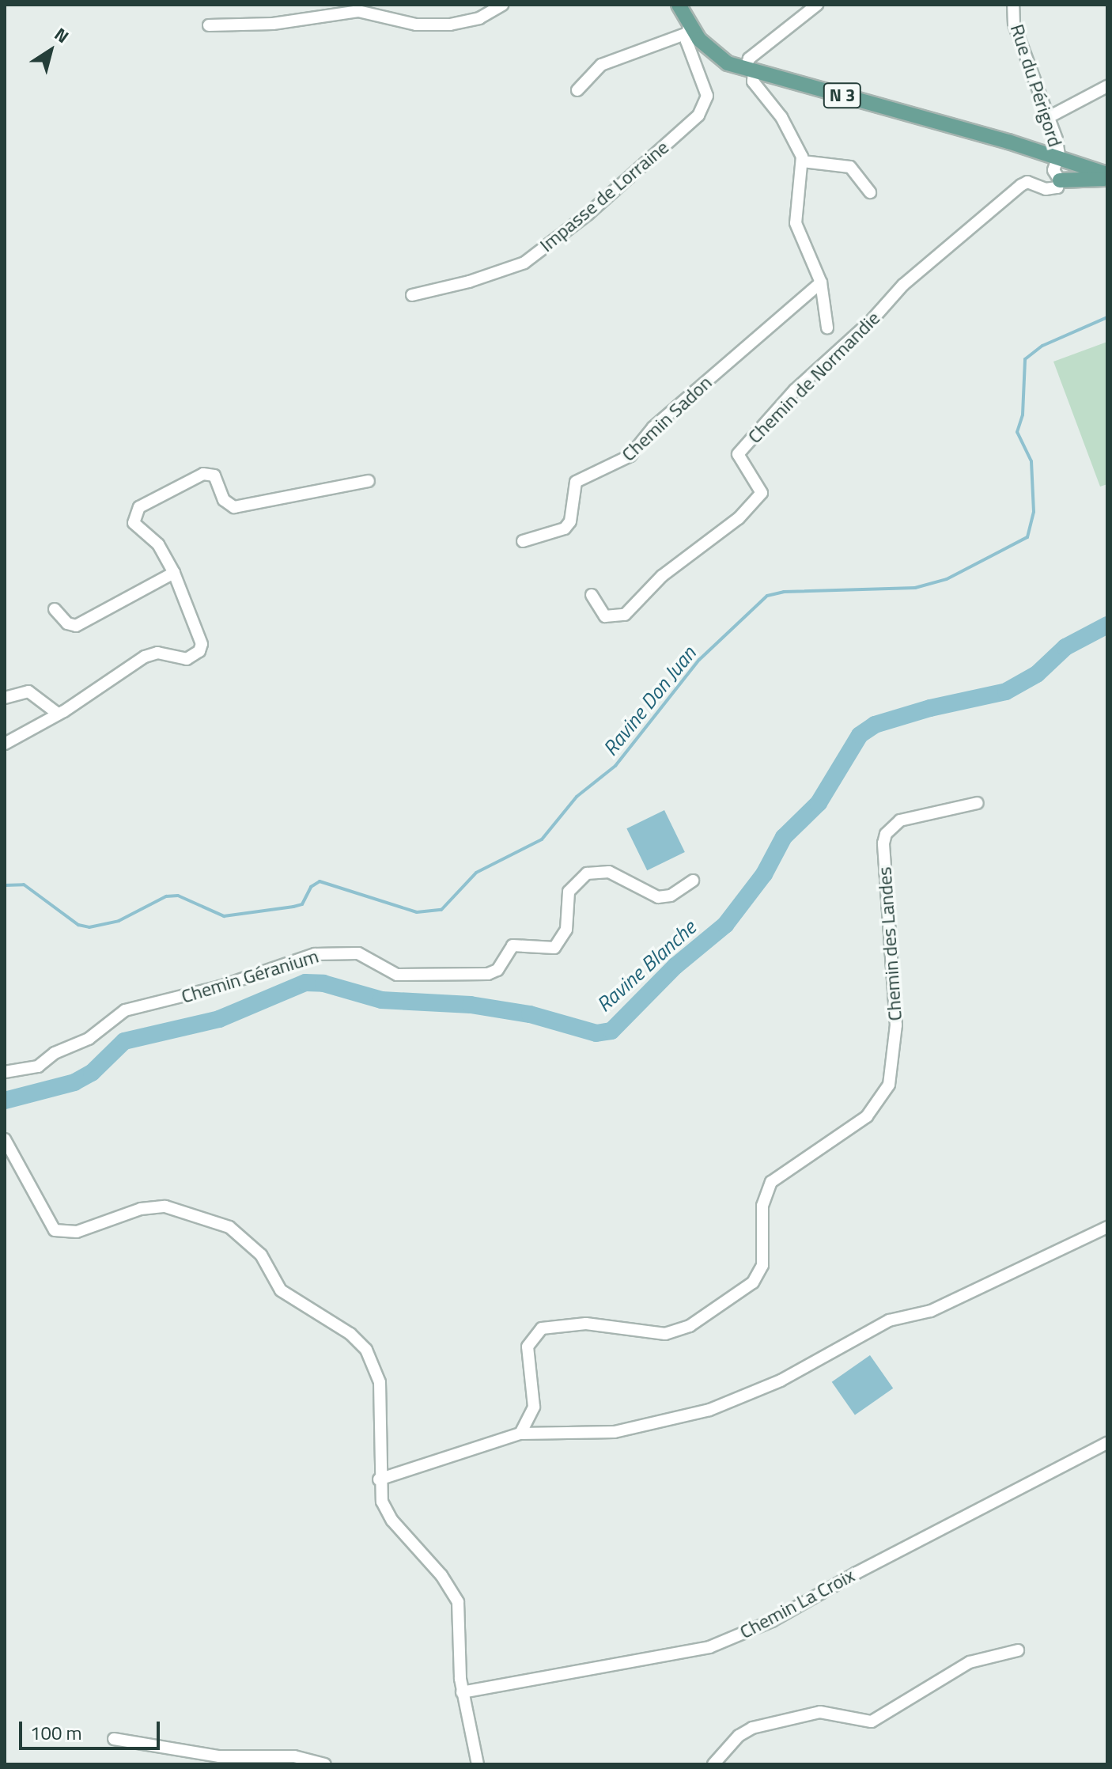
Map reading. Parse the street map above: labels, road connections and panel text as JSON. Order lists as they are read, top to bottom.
{
  "streets": {
    "main road": ["N 3"],
    "street": [
      "Rue du Périgord",
      "Impasse de Lorraine",
      "Chemin de Normandie",
      "Chemin Sadon",
      "Chemin des Landes",
      "Chemin Géranium",
      "Chemin La Croix"
    ]
  },
  "crossings": [
    ["Rue du Périgord", "N 3"],
    ["N 3", "Impasse de Lorraine"]
  ],
  "water": ["Ravine Don Juan", "Ravine Blanche"],
  "scale_bar": "100 m",
  "north": "top right"
}
